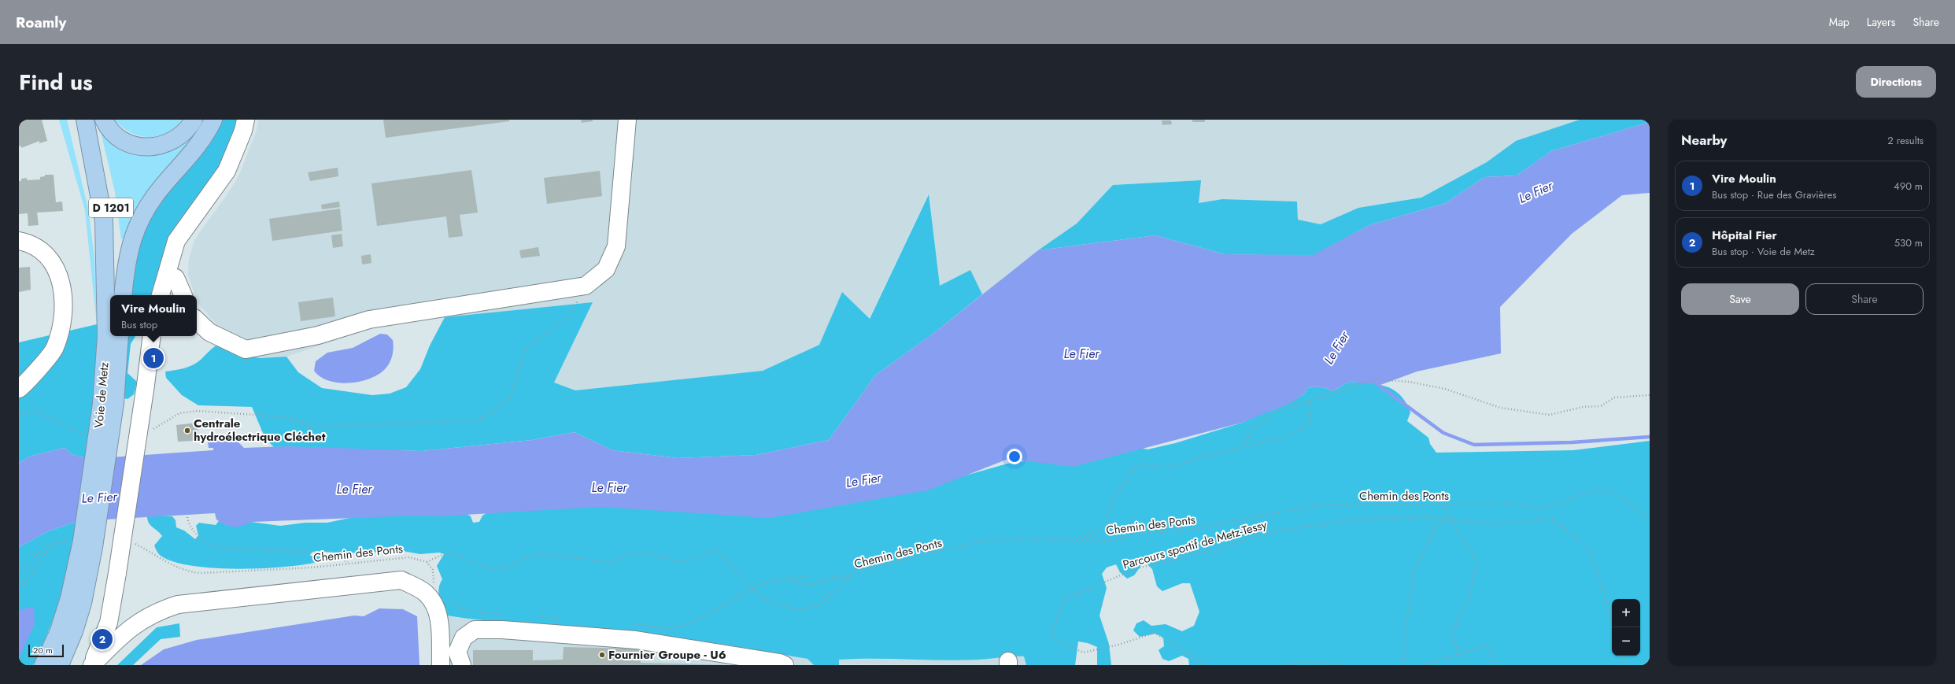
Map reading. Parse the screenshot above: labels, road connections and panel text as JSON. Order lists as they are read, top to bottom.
{
  "streets": {
    "highway": ["D 1201", "Voie de Metz"],
    "path": ["Chemin des Ponts", "Parcours sportif de Metz-Tessy"]
  },
  "water": ["Le Fier"],
  "places": ["Centrale hydroélectrique Cléchet", "Fournier Groupe - U6"],
  "scale_bar": "20 m",
  "page": {
    "header": "Roamly",
    "nav": ["Map", "Layers", "Share"],
    "title": "Find us",
    "buttons": [
      "Directions",
      ["Save", "Share"]
    ],
    "heading": ["Nearby", "2 results"],
    "list": [
      {
        "mark": "1",
        "name": "Vire Moulin",
        "note": "Bus stop · Rue des Gravières",
        "value": "490 m"
      },
      {
        "mark": "2",
        "name": "Hôpital Fier",
        "note": "Bus stop · Voie de Metz",
        "value": "530 m"
      }
    ],
    "popup": ["Vire Moulin", "Bus stop"],
    "pins": ["1", "2"],
    "map_buttons": ["+", "−"],
    "scale": "20 m"
  }
}
